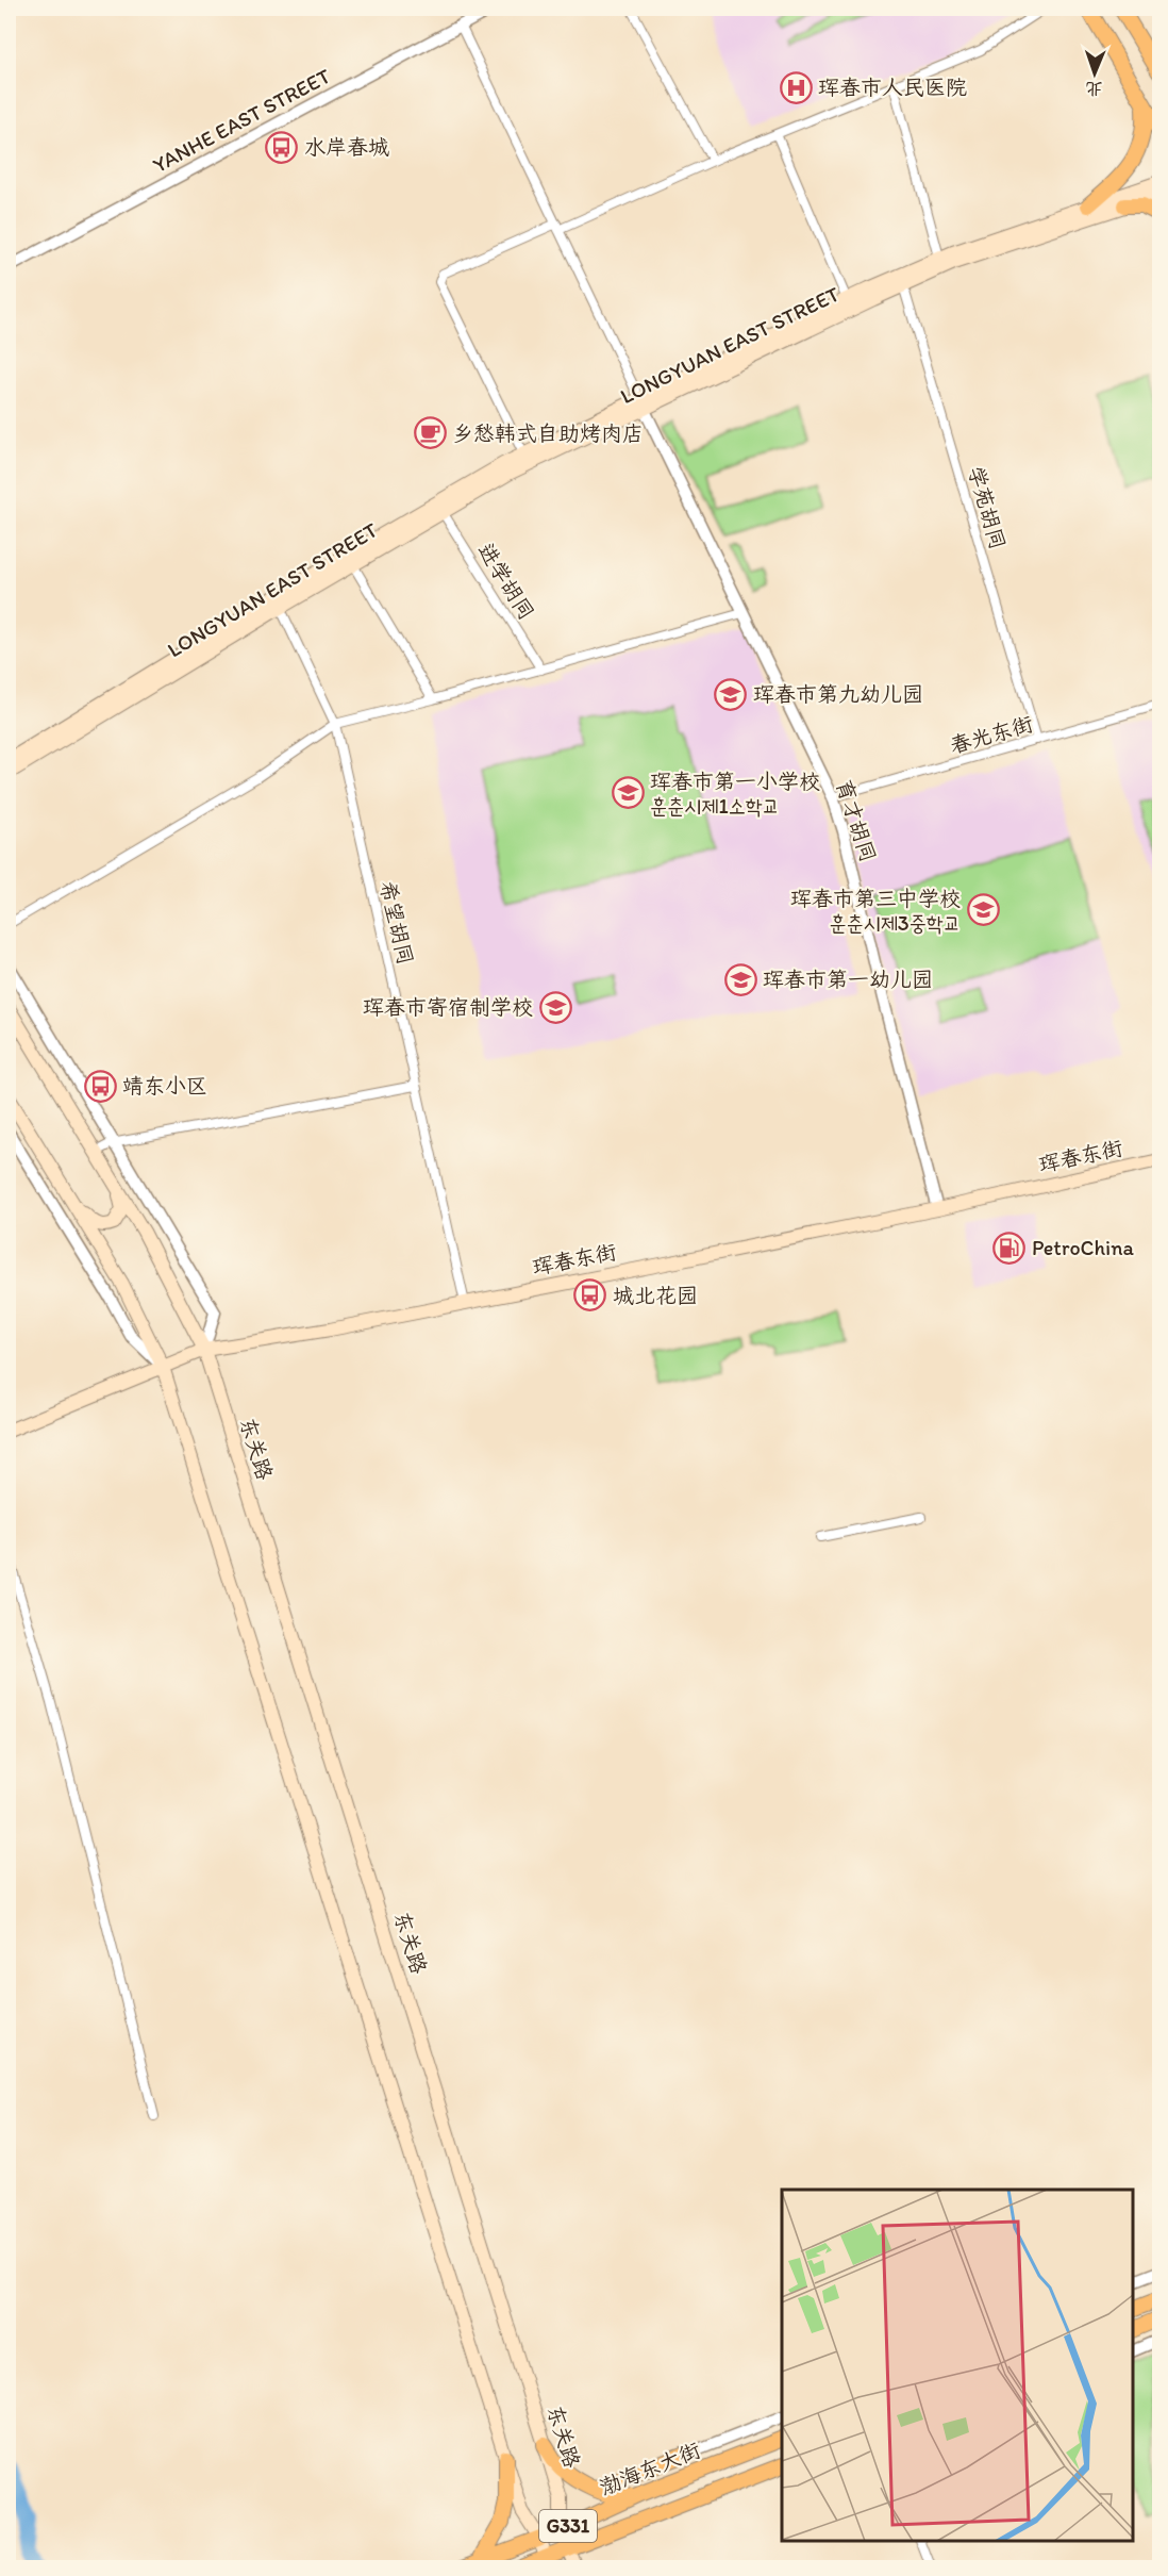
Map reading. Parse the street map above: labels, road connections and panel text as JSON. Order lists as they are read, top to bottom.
{
  "streets": {
    "main road": [
      "LONGYUAN EAST STREET",
      "珲春东街",
      "东关路",
      "渤海东大街",
      "G331"
    ],
    "street": [
      "YANHE EAST STREET",
      "学苑胡同",
      "进学胡同",
      "春光东街",
      "育才胡同",
      "希望胡同"
    ]
  },
  "crossings": [
    ["LONGYUAN EAST STREET", "学苑胡同"],
    ["LONGYUAN EAST STREET", "进学胡同"],
    ["LONGYUAN EAST STREET", "育才胡同"],
    ["LONGYUAN EAST STREET", "希望胡同"],
    ["学苑胡同", "春光东街"],
    ["春光东街", "育才胡同"],
    ["育才胡同", "珲春东街"],
    ["希望胡同", "珲春东街"],
    ["珲春东街", "东关路"],
    ["东关路", "渤海东大街"],
    ["东关路", "G331"]
  ],
  "places": {
    "hospital": ["珲春市人民医院"],
    "bus stop": ["水岸春城", "靖东小区", "城北花园"],
    "cafe": ["乡愁韩式自助烤肉店"],
    "school or university": [
      "珲春市第九幼儿园",
      "珲春市第一小学校 훈춘시제1소학교",
      "珲春市第三中学校 훈춘시제3중학교",
      "珲春市第一幼儿园",
      "珲春市寄宿制学校"
    ],
    "fuel station": ["PetroChina"]
  },
  "north": "bottom"
}
